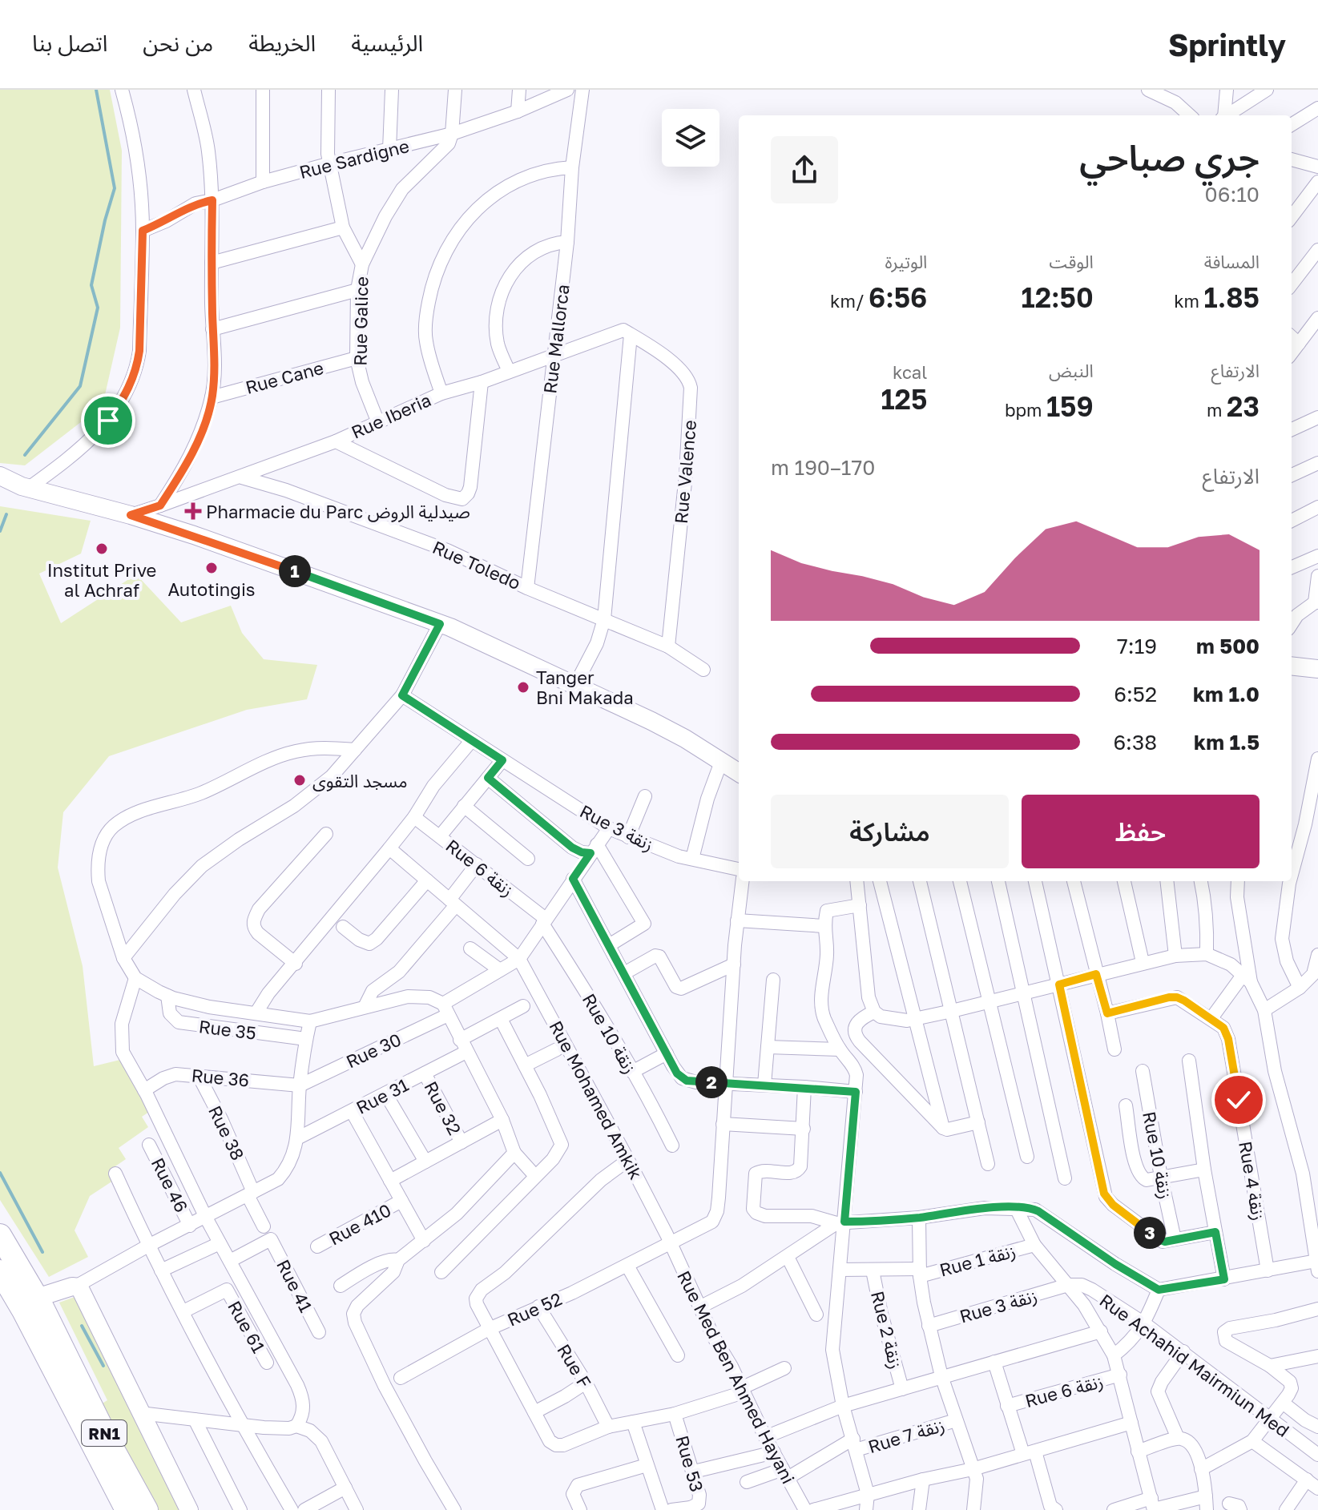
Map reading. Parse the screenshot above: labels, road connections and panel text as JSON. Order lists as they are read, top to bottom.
{
  "streets": {
    "highway": ["RN1"],
    "street": [
      "Rue Sardigne",
      "Rue Galice",
      "Rue Mallorca",
      "Rue Cane",
      "Rue Iberia",
      "Rue Valence",
      "Rue Toledo",
      "Rue 3 زنقة",
      "Rue 6 زنقة",
      "Rue 35",
      "Rue 10 زنقة",
      "Rue 30",
      "Rue 36",
      "Rue 31",
      "Rue Mohamed Amkik",
      "Rue 32",
      "Rue 38",
      "Rue 4 زنقة",
      "Rue 46",
      "Rue 410",
      "Rue 1 زنقة",
      "Rue 41",
      "Rue 52",
      "Rue 61",
      "Rue 2 زنقة",
      "Rue Achahid Mairmiun Med",
      "Rue F",
      "Rue Med Ben Ahmed Hayani",
      "Rue 7 زنقة",
      "Rue 53"
    ]
  },
  "crossings": [
    ["Rue Sardigne", "Rue Galice"],
    ["Rue Galice", "Rue Cane"],
    ["Rue Galice", "Rue Iberia"],
    ["Rue Mallorca", "Rue Iberia"],
    ["Rue Mallorca", "Rue Toledo"],
    ["Rue Iberia", "Rue Valence"],
    ["Rue Iberia", "Rue Toledo"],
    ["Rue Valence", "Rue Toledo"],
    ["Rue 3 زنقة", "Rue Achahid Mairmiun Med"],
    ["Rue 6 زنقة", "Rue 10 زنقة"],
    ["Rue 30", "Rue 36"],
    ["Rue 36", "Rue 38"],
    ["Rue 31", "Rue 32"],
    ["Rue Mohamed Amkik", "Rue 52"],
    ["Rue Mohamed Amkik", "Rue Med Ben Ahmed Hayani"],
    ["Rue 1 زنقة", "Rue 2 زنقة"],
    ["Rue 52", "Rue F"],
    ["Rue 52", "Rue Med Ben Ahmed Hayani"],
    ["Rue Med Ben Ahmed Hayani", "Rue 7 زنقة"]
  ],
  "places": {
    "health": ["Pharmacie du Parc صيدلية الروض"],
    "other": [
      "Institut Prive al Achraf",
      "Autotingis",
      "Tanger Bni Makada",
      "مسجد التقوى"
    ]
  },
  "page": {
    "header": "Sprintly",
    "nav": [
      "الرئيسية",
      "الخريطة",
      "من نحن",
      "اتصل بنا"
    ],
    "heading": ["جري صباحي", "06:10"],
    "stats": [
      ["المسافة", "1.85 km"],
      ["الوقت", "12:50"],
      ["الوتيرة", "6:56 /km"],
      ["الارتفاع", "23 m"],
      ["النبض", "159 bpm"],
      ["kcal", "125"]
    ],
    "chart": ["الارتفاع", "170–190 m"],
    "pins": ["1", "2", "3"],
    "list": [
      {
        "name": "500 m",
        "note": "7:19"
      },
      {
        "name": "1.0 km",
        "note": "6:52"
      },
      {
        "name": "1.5 km",
        "note": "6:38"
      }
    ],
    "buttons": ["حفظ", "مشاركة"]
  }
}
